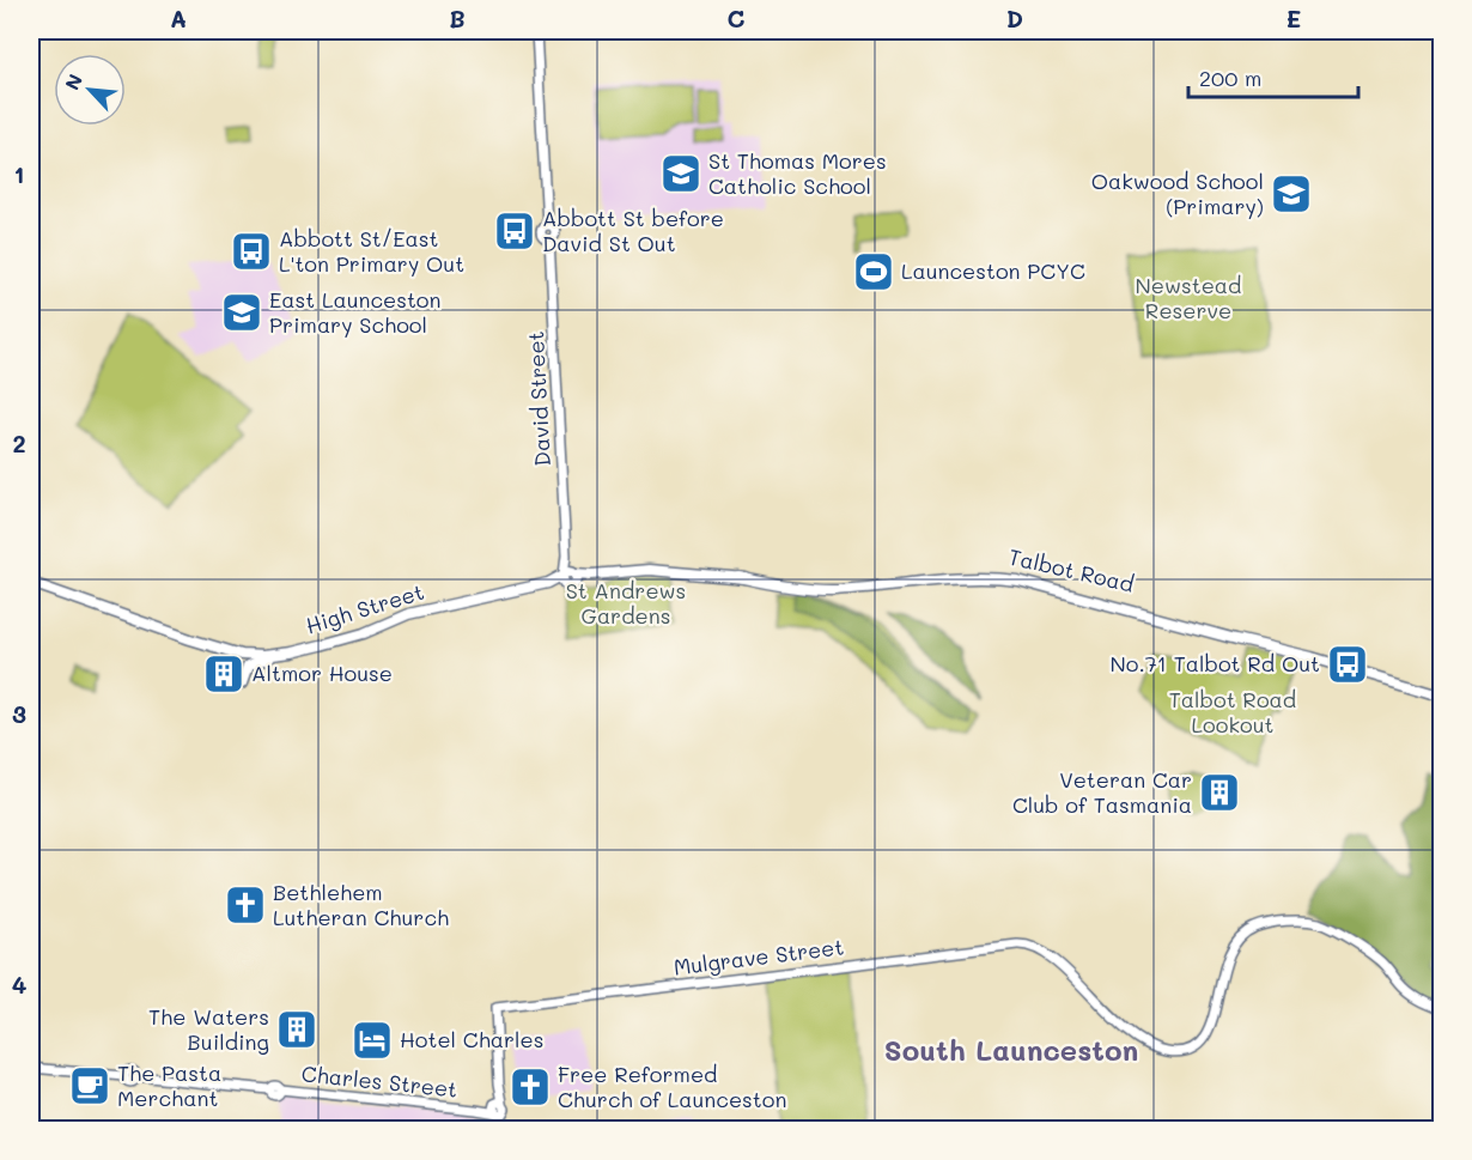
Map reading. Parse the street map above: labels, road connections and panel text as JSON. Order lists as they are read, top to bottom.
{
  "streets": {
    "main road": ["Talbot Road", "High Street"],
    "street": ["David Street", "Mulgrave Street", "Charles Street"]
  },
  "crossings": [
    ["David Street", "Talbot Road"],
    ["David Street", "High Street"],
    ["Talbot Road", "High Street"],
    ["Mulgrave Street", "Charles Street"]
  ],
  "districts": ["South Launceston"],
  "parks": ["Newstead Reserve", "St Andrews Gardens", "Talbot Road Lookout"],
  "places": {
    "school or university": ["St Thomas Mores Catholic School", "Oakwood School (Primary)", "East Launceston Primary School"],
    "bus stop": ["Abbott St before David St Out", "Abbott St/East L'ton Primary Out", "No.71 Talbot Rd Out"],
    "sports": ["Launceston PCYC"],
    "building": ["Altmor House", "Veteran Car Club of Tasmania", "The Waters Building"],
    "church": ["Bethlehem Lutheran Church", "Free Reformed Church of Launceston"],
    "hotel": ["Hotel Charles"],
    "cafe": ["The Pasta Merchant"]
  },
  "scale_bar": "200 m",
  "north": "top left",
  "grid": {
    "columns": [
      "A",
      "B",
      "C",
      "D",
      "E"
    ],
    "rows": [
      "1",
      "2",
      "3",
      "4"
    ]
  }
}
